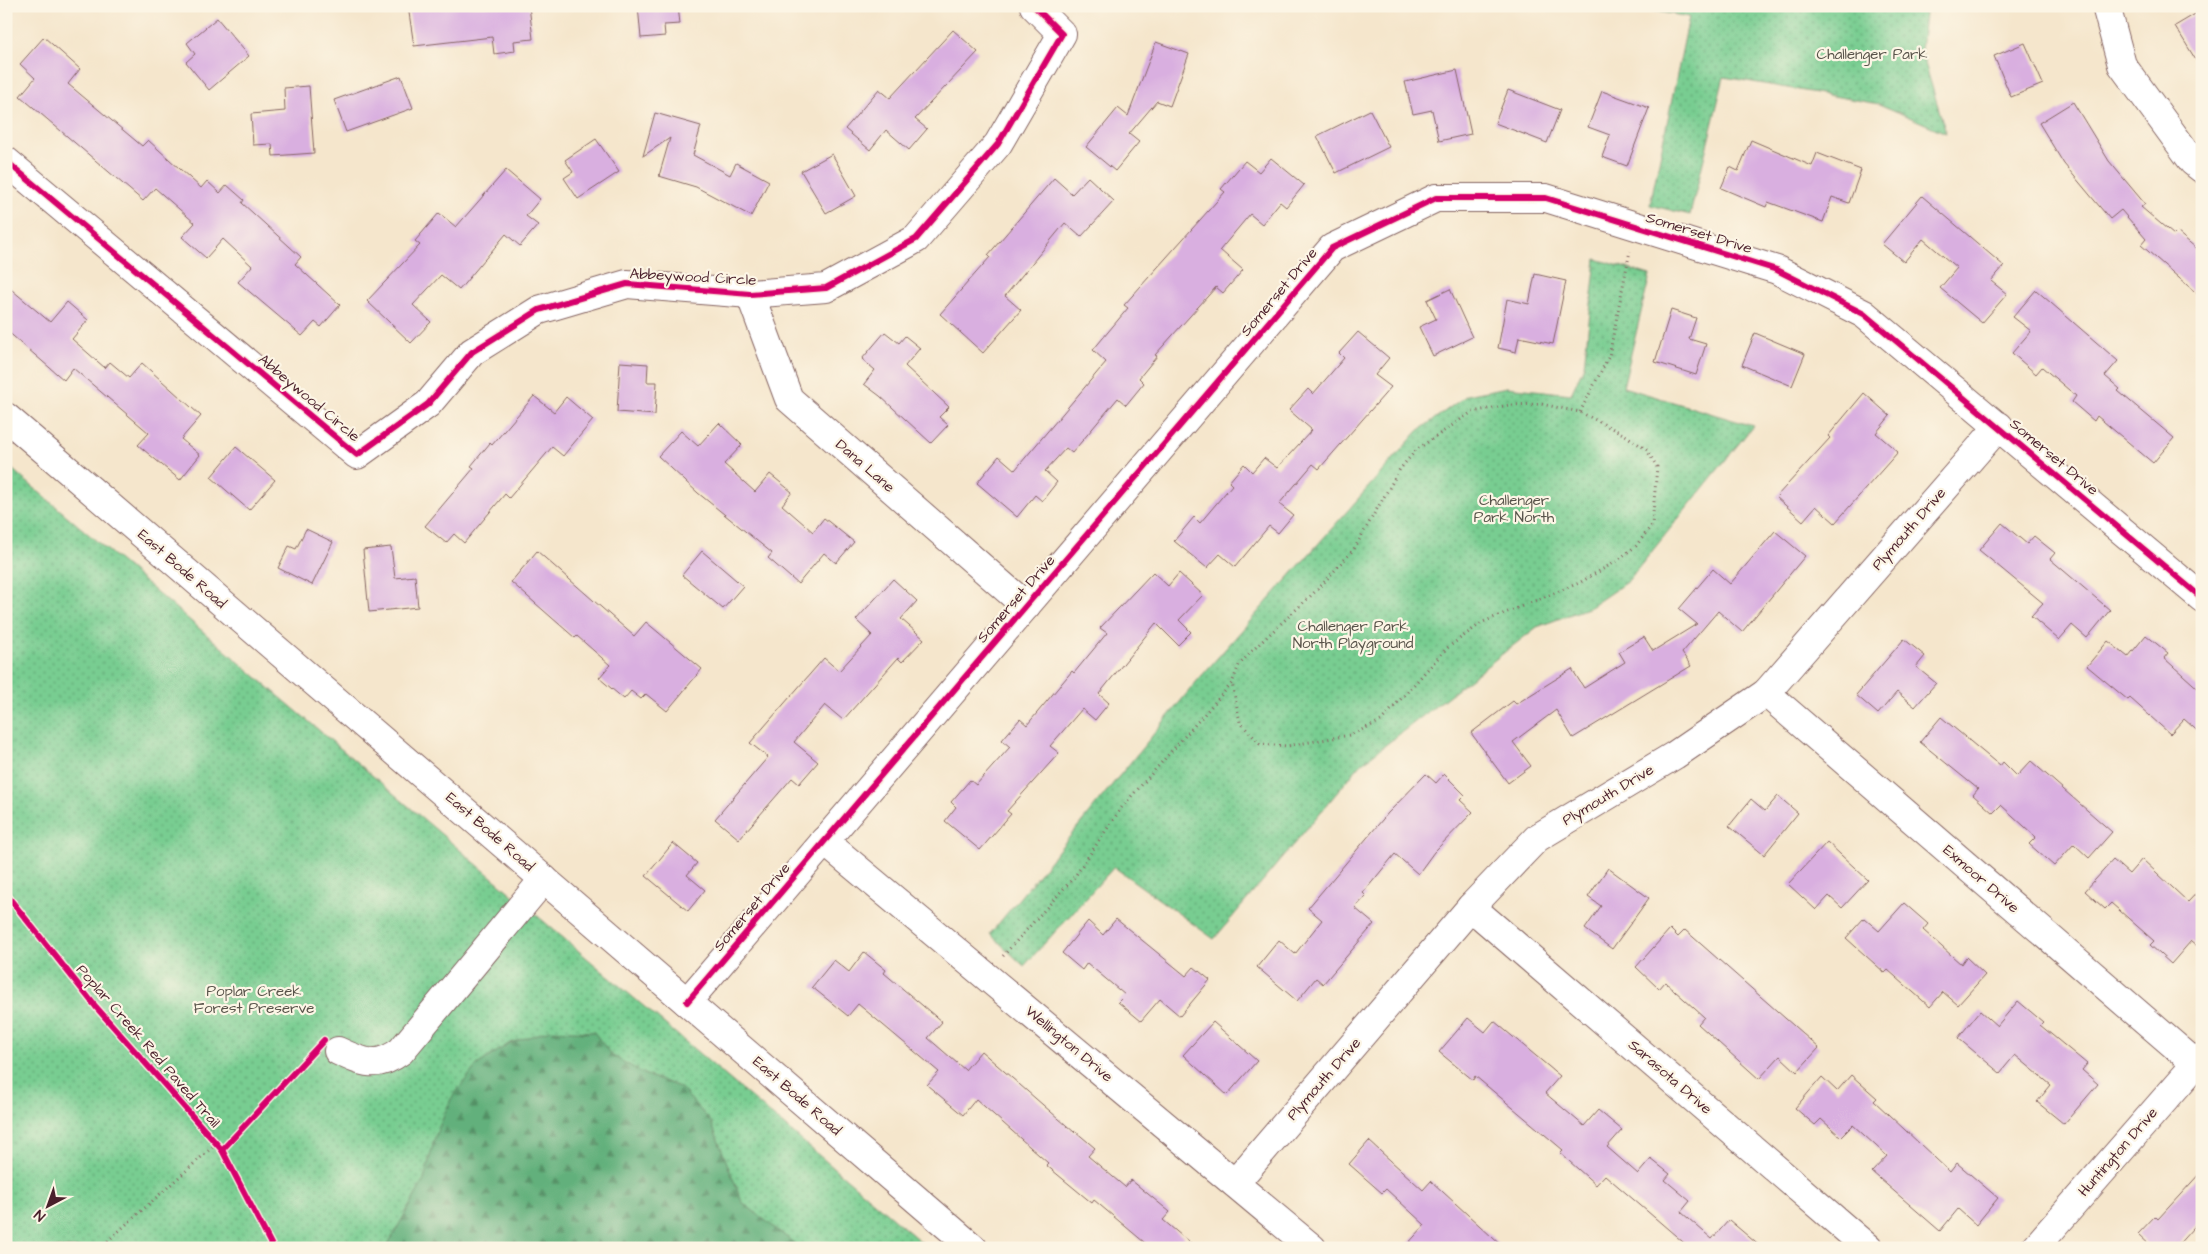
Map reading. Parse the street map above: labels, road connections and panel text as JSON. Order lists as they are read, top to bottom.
{
  "streets": {
    "street": [
      "Somerset Drive",
      "Abbeywood Circle",
      "Dana Lane",
      "Plymouth Drive",
      "East Bode Road",
      "Exmoor Drive",
      "Wellington Drive",
      "Sarasota Drive",
      "Huntington Drive"
    ],
    "cycle path": ["Poplar Creek Red Paved Trail"]
  },
  "crossings": [
    ["Somerset Drive", "Dana Lane"],
    ["Somerset Drive", "Plymouth Drive"],
    ["Somerset Drive", "East Bode Road"],
    ["Somerset Drive", "Wellington Drive"],
    ["Abbeywood Circle", "Dana Lane"],
    ["Plymouth Drive", "Exmoor Drive"],
    ["Plymouth Drive", "Wellington Drive"],
    ["Plymouth Drive", "Sarasota Drive"],
    ["Exmoor Drive", "Huntington Drive"]
  ],
  "parks": [
    "Challenger Park",
    "Challenger Park North",
    "Challenger Park North Playground",
    "Poplar Creek Forest Preserve"
  ],
  "north": "bottom left"
}
